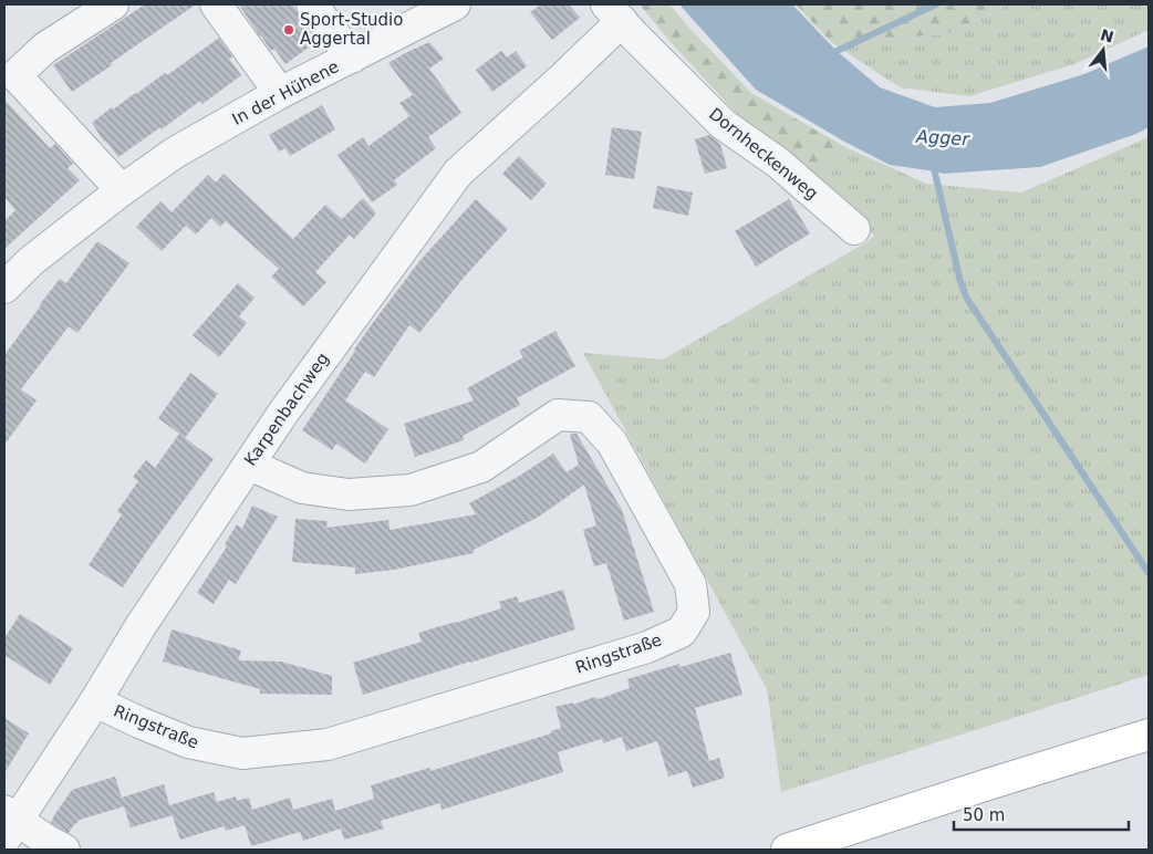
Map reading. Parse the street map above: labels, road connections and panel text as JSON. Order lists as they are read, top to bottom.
{
  "streets": {
    "street": [
      "In der Hühene",
      "Dornheckenweg",
      "Karpenbachweg",
      "Ringstraße"
    ]
  },
  "crossings": [
    ["Dornheckenweg", "Karpenbachweg"],
    ["Karpenbachweg", "Ringstraße"]
  ],
  "water": ["Agger"],
  "places": ["Sport-Studio Aggertal"],
  "scale_bar": "50 m",
  "north": "top"
}
